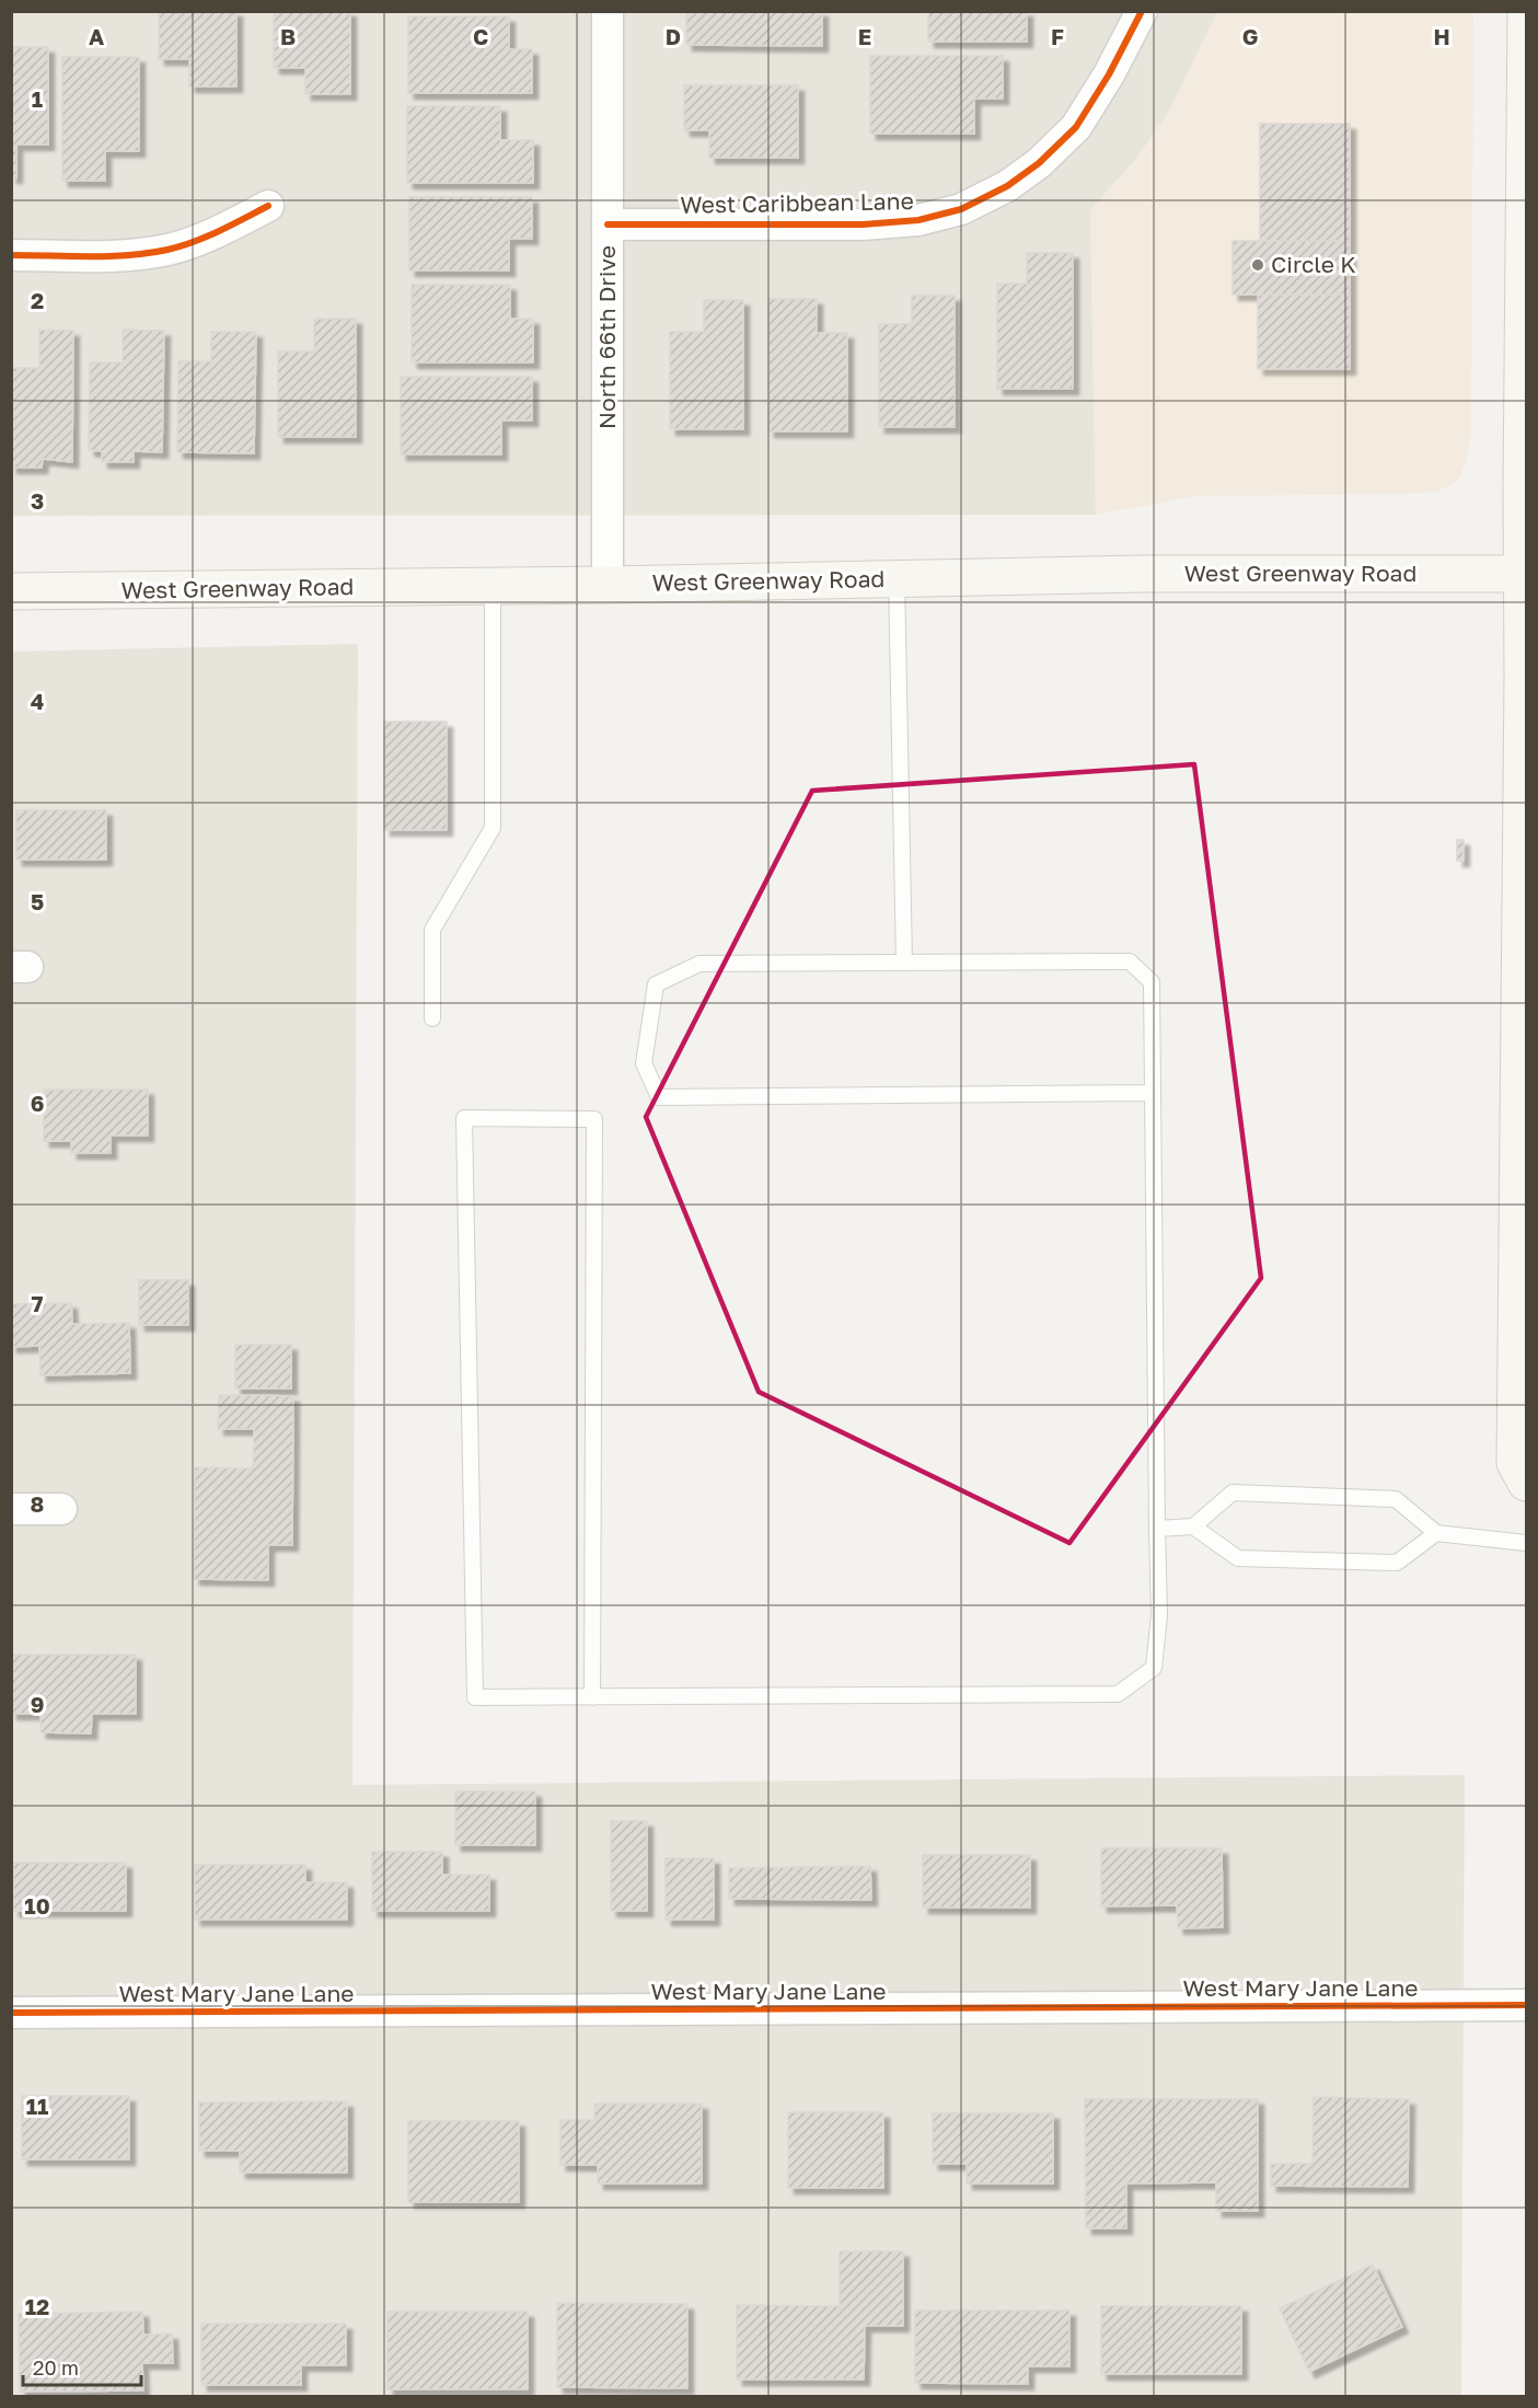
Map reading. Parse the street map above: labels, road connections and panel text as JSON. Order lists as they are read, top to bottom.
{
  "streets": {
    "main road": ["West Greenway Road"],
    "street": ["West Caribbean Lane", "North 66th Drive", "West Mary Jane Lane"]
  },
  "crossings": [
    ["West Caribbean Lane", "North 66th Drive"],
    ["North 66th Drive", "West Greenway Road"]
  ],
  "places": ["Circle K"],
  "scale_bar": "20 m",
  "grid": {
    "columns": [
      "A",
      "B",
      "C",
      "D",
      "E",
      "F",
      "G",
      "H"
    ],
    "rows": [
      "1",
      "2",
      "3",
      "4",
      "5",
      "6",
      "7",
      "8",
      "9",
      "10",
      "11",
      "12"
    ]
  }
}
